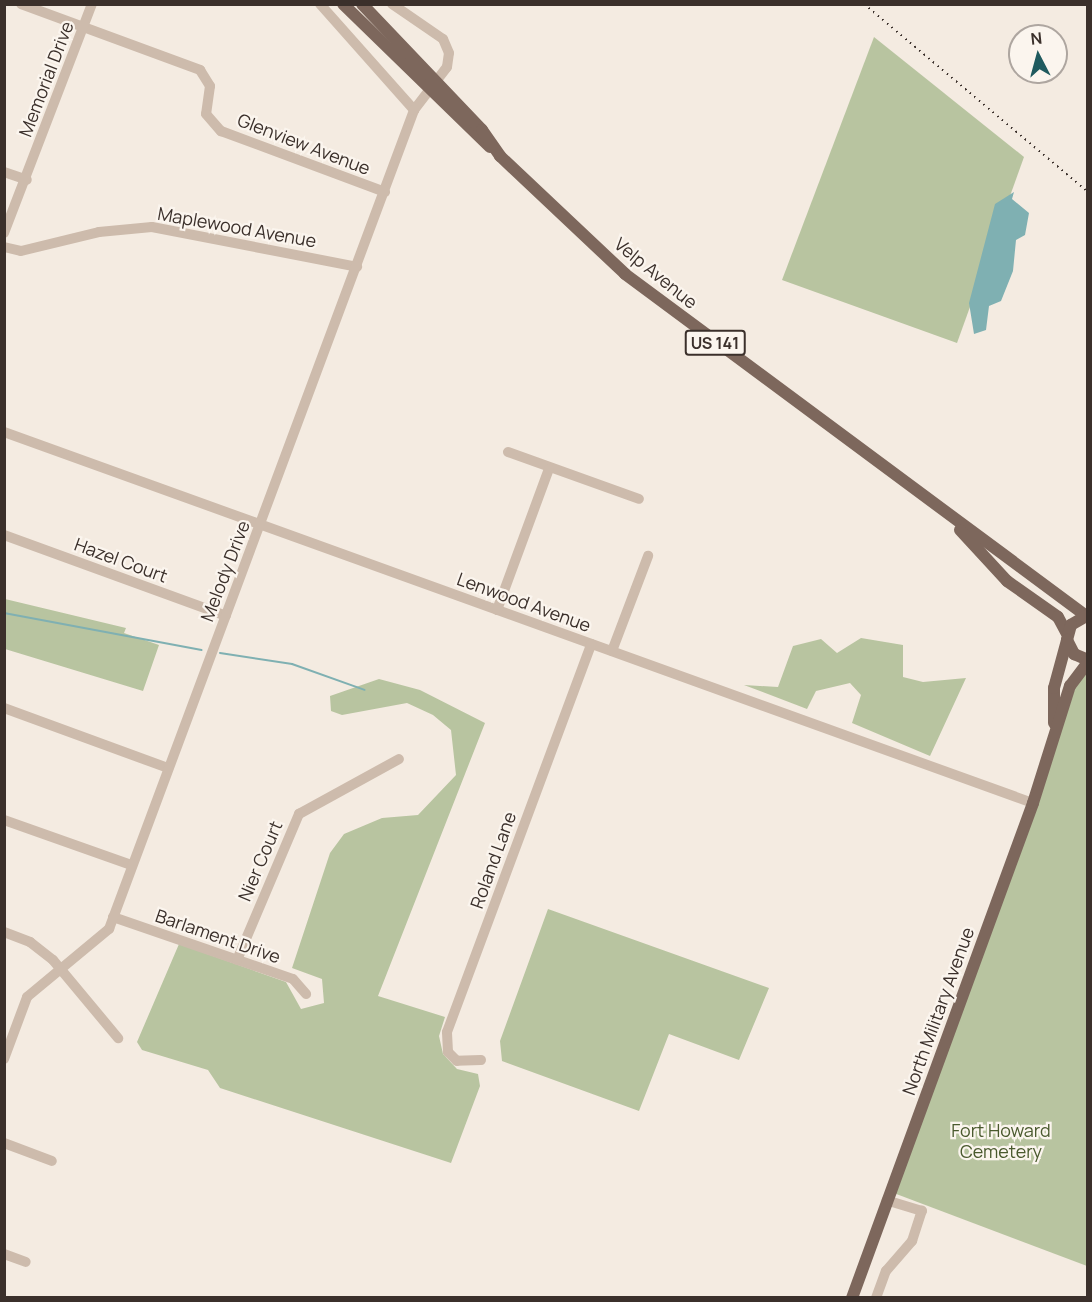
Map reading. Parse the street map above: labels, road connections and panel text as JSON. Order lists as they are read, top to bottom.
{
  "streets": {
    "main road": ["Velp Avenue", "US 141", "North Military Avenue"],
    "street": [
      "Memorial Drive",
      "Glenview Avenue",
      "Maplewood Avenue",
      "Hazel Court",
      "Melody Drive",
      "Lenwood Avenue",
      "Roland Lane",
      "Nier Court",
      "Barlament Drive"
    ]
  },
  "crossings": [
    ["Memorial Drive", "Glenview Avenue"],
    ["Glenview Avenue", "Melody Drive"],
    ["Maplewood Avenue", "Melody Drive"],
    ["Velp Avenue", "Melody Drive"],
    ["Velp Avenue", "North Military Avenue"],
    ["Hazel Court", "Melody Drive"],
    ["Melody Drive", "Lenwood Avenue"],
    ["Melody Drive", "Barlament Drive"],
    ["Lenwood Avenue", "Roland Lane"],
    ["Lenwood Avenue", "North Military Avenue"],
    ["Nier Court", "Barlament Drive"]
  ],
  "parks": ["Fort Howard Cemetery"],
  "north": "top"
}
